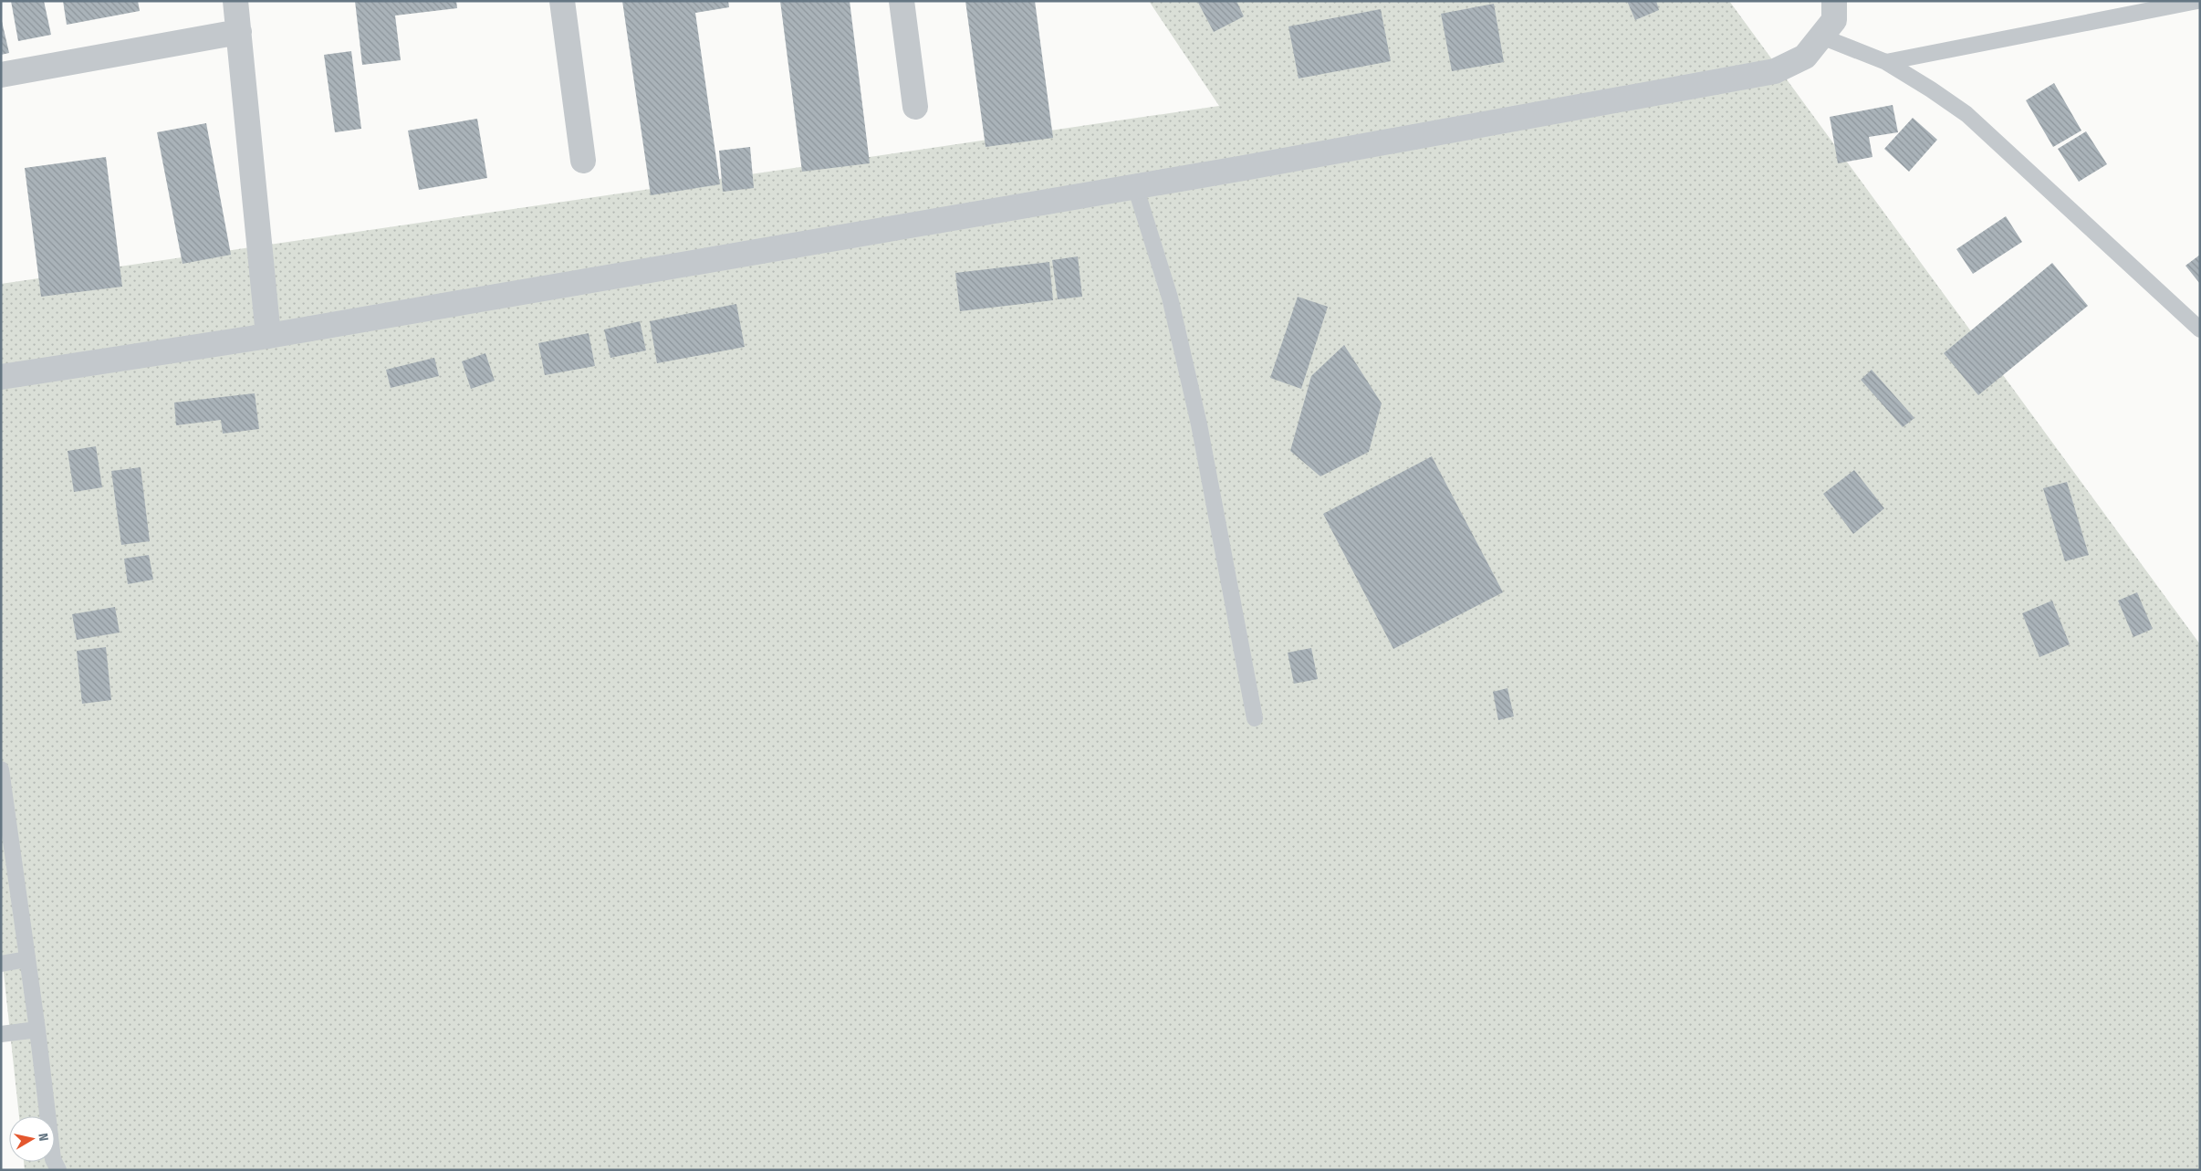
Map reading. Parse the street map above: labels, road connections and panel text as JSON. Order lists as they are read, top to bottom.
{
  "north": "right"
}
